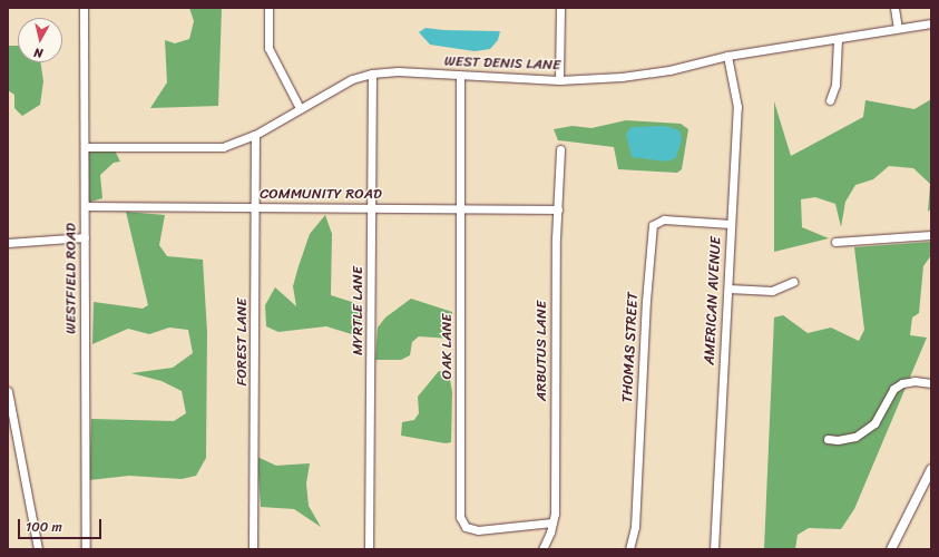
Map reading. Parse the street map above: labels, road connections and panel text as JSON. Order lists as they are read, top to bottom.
{
  "streets": {
    "street": [
      "WEST DENIS LANE",
      "COMMUNITY ROAD",
      "WESTFIELD ROAD",
      "AMERICAN AVENUE",
      "MYRTLE LANE",
      "FOREST LANE",
      "OAK LANE",
      "THOMAS STREET",
      "ARBUTUS LANE"
    ]
  },
  "crossings": [
    ["WEST DENIS LANE", "WESTFIELD ROAD"],
    ["WEST DENIS LANE", "AMERICAN AVENUE"],
    ["WEST DENIS LANE", "MYRTLE LANE"],
    ["WEST DENIS LANE", "FOREST LANE"],
    ["WEST DENIS LANE", "OAK LANE"],
    ["COMMUNITY ROAD", "WESTFIELD ROAD"],
    ["COMMUNITY ROAD", "MYRTLE LANE"],
    ["COMMUNITY ROAD", "FOREST LANE"],
    ["COMMUNITY ROAD", "OAK LANE"],
    ["COMMUNITY ROAD", "ARBUTUS LANE"],
    ["AMERICAN AVENUE", "THOMAS STREET"],
    ["OAK LANE", "ARBUTUS LANE"]
  ],
  "scale_bar": "100 m",
  "north": "bottom"
}
